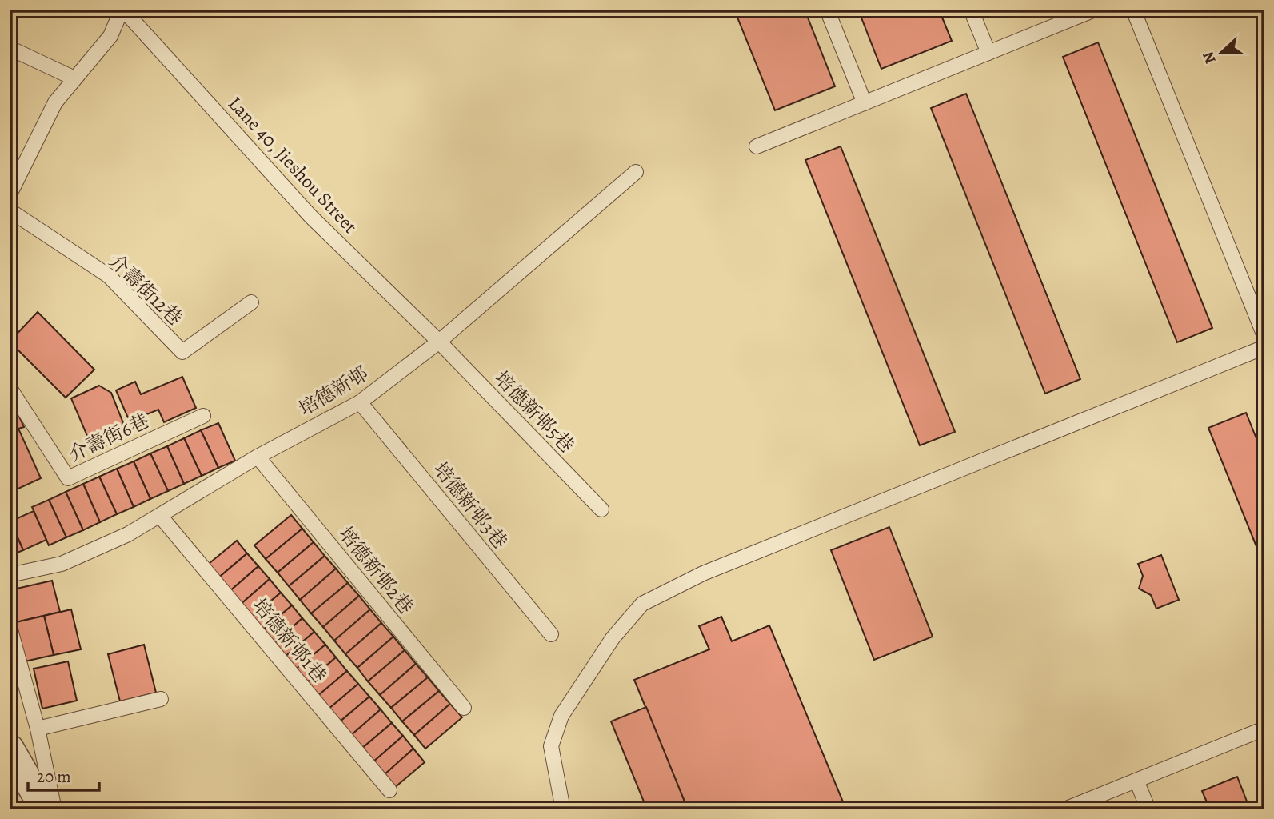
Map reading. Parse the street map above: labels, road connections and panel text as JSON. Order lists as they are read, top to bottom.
{
  "streets": {
    "lane": [
      "Lane 40, Jieshou Street",
      "介壽街12巷",
      "培德新邨",
      "培德新邨5巷",
      "介壽街6巷",
      "培德新邨3巷",
      "培德新邨2巷",
      "培德新邨1巷"
    ]
  },
  "crossings": [
    ["Lane 40, Jieshou Street", "培德新邨"],
    ["Lane 40, Jieshou Street", "培德新邨5巷"],
    ["培德新邨", "培德新邨5巷"],
    ["培德新邨", "培德新邨3巷"],
    ["培德新邨", "培德新邨2巷"],
    ["培德新邨", "培德新邨1巷"]
  ],
  "scale_bar": "20 m",
  "north": "left"
}
